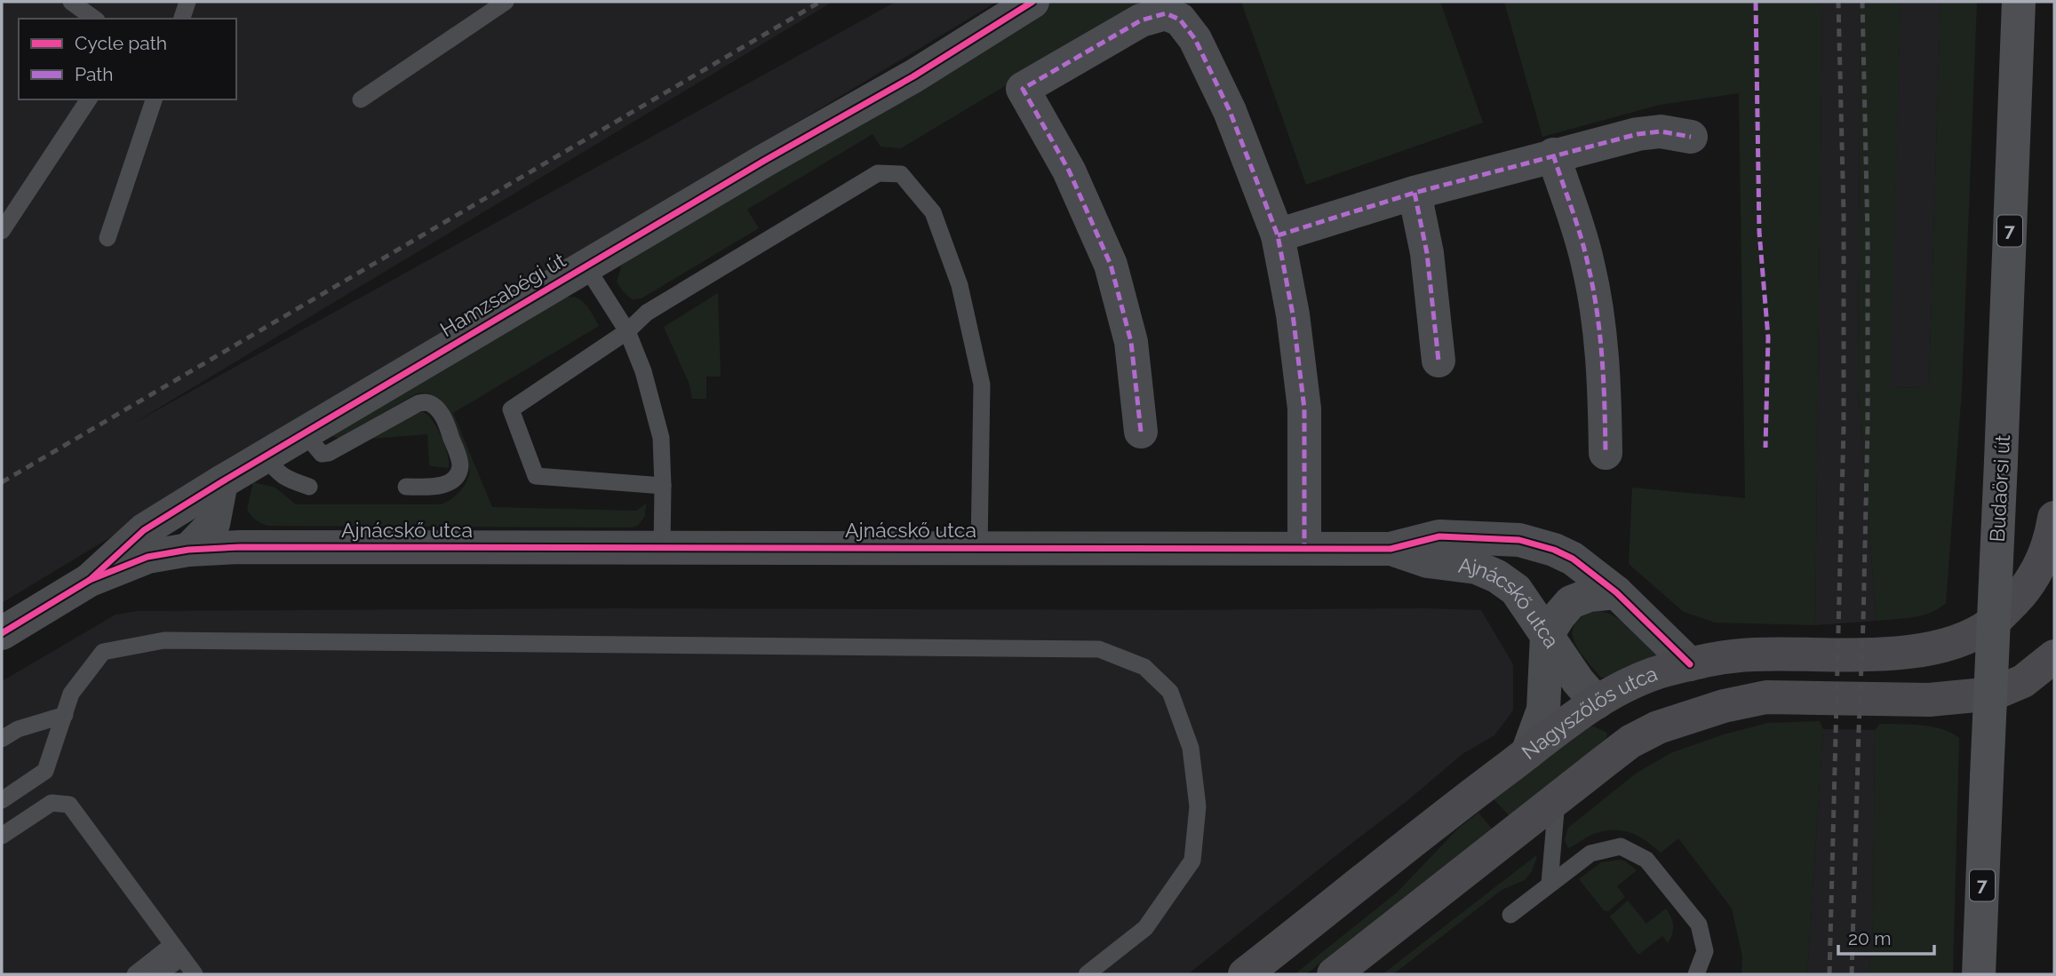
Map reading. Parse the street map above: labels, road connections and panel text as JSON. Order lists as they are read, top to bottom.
{
  "streets": {
    "main road": ["7", "Budaörsi út", "Nagyszőlős utca"],
    "street": ["Hamzsabégi út", "Ajnácskő utca"]
  },
  "crossings": [
    ["Hamzsabégi út", "Ajnácskő utca"],
    ["Ajnácskő utca", "Nagyszőlős utca"]
  ],
  "legend": ["Cycle path", "Path"],
  "scale_bar": "20 m"
}
